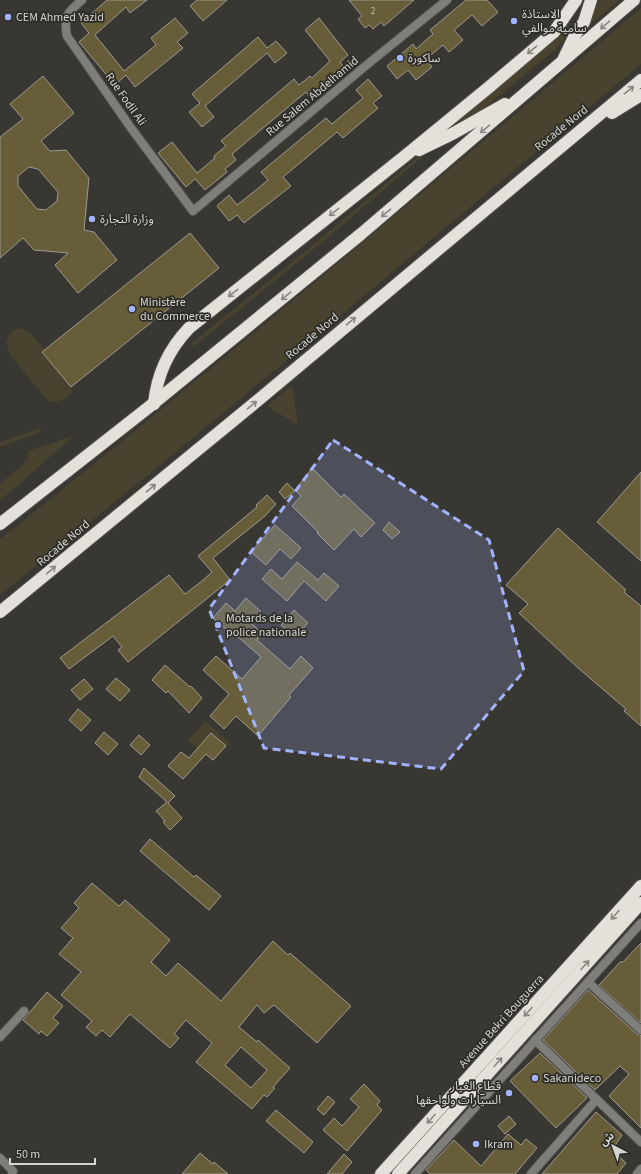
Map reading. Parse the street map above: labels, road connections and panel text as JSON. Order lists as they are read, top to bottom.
{
  "streets": {
    "highway": ["Rocade Nord", "Avenue Bekri Bouguerra"],
    "street": ["Rue Salem Abdelhamid", "Rue Fodil Ali"]
  },
  "crossings": [
    ["Rue Salem Abdelhamid", "Rue Fodil Ali"]
  ],
  "places": [
    "CEM Ahmed Yazid",
    "الاستاذة سامية موالفي",
    "ساكورة",
    "وزارة التجارة",
    "Ministère du Commerce",
    "Motards de la police nationale",
    "Sakanideco",
    "قطاع الغيار السيارات ولواحقها",
    "Ikram"
  ],
  "house_numbers": ["2"],
  "scale_bar": "50 m",
  "north": "top left"
}
